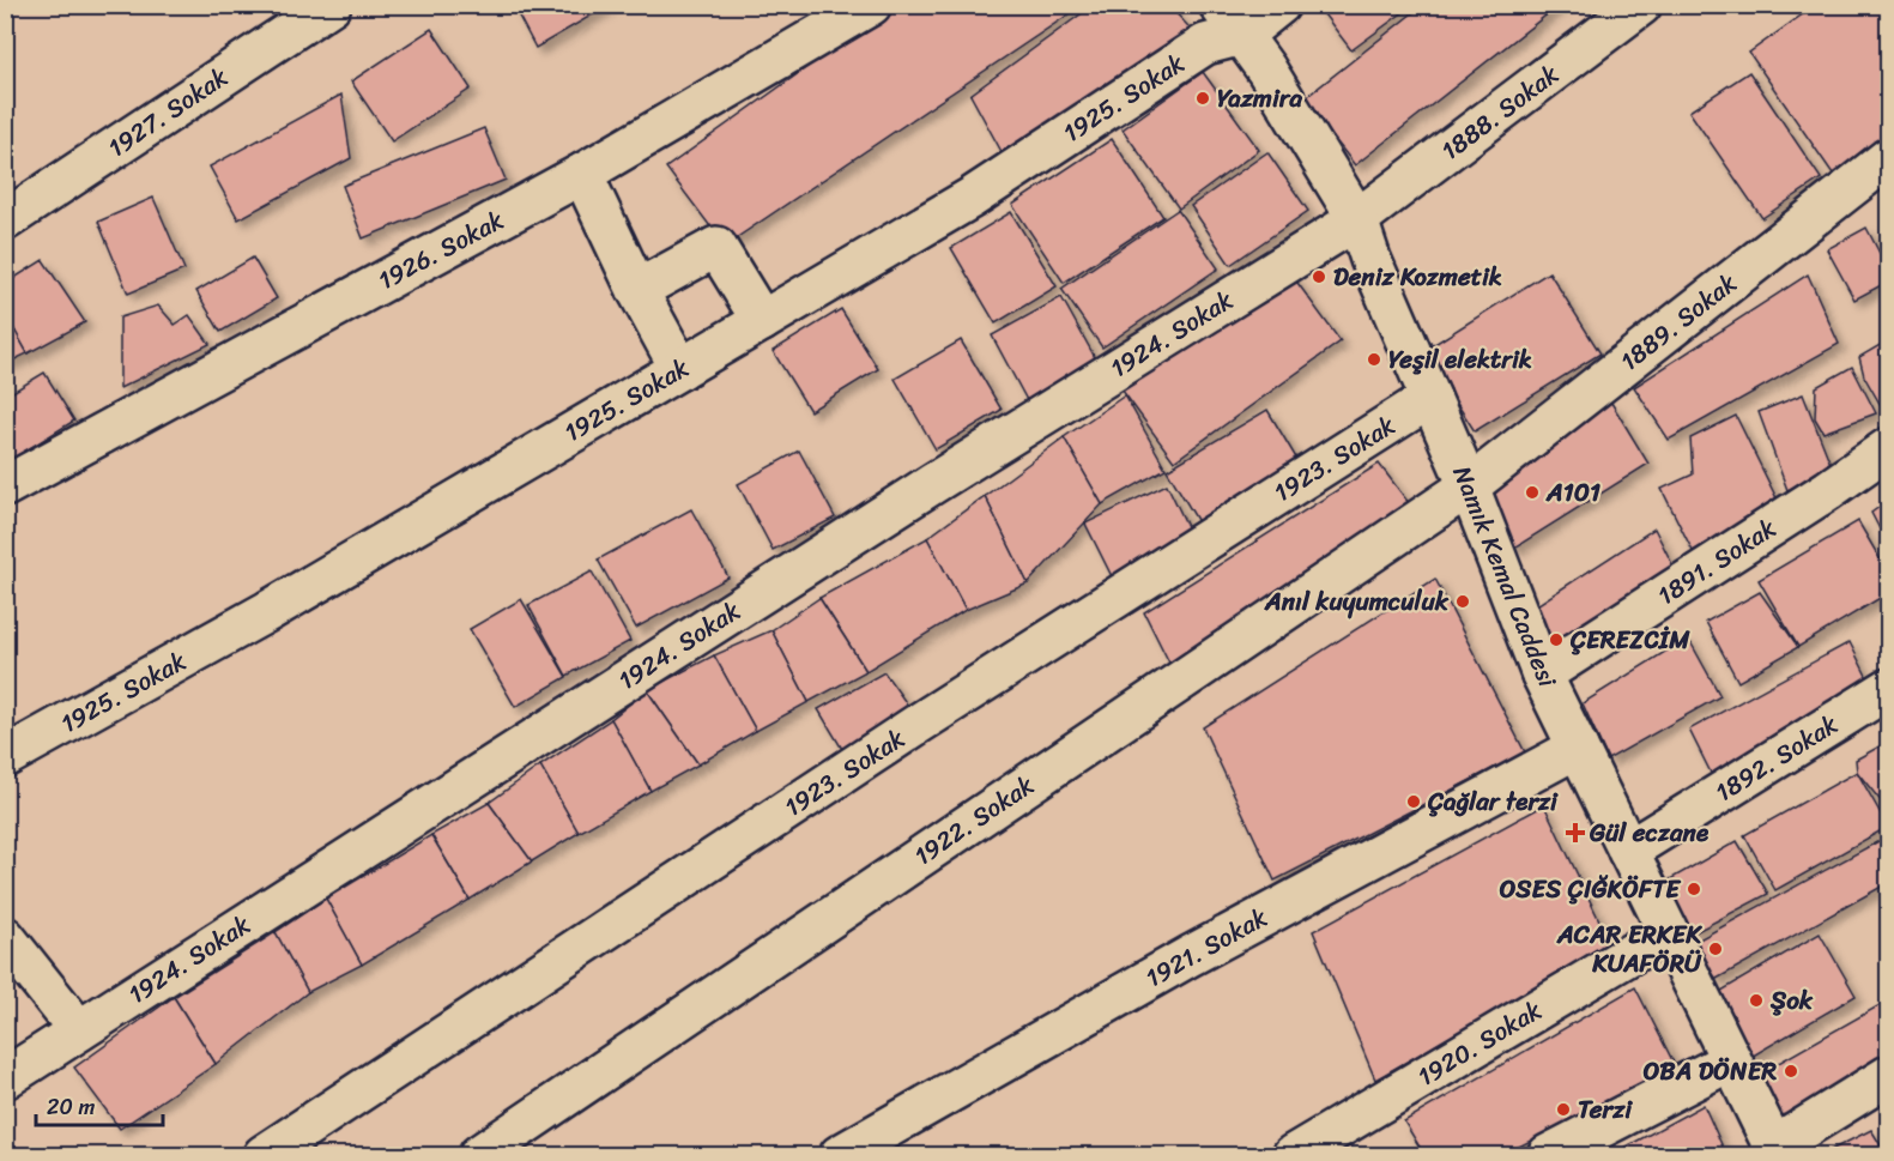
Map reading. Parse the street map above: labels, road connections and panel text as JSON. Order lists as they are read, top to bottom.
{
  "streets": {
    "street": [
      "1925. Sokak",
      "1927. Sokak",
      "1888. Sokak",
      "1926. Sokak",
      "1889. Sokak",
      "1924. Sokak",
      "1923. Sokak",
      "1891. Sokak",
      "Namık Kemal Caddesi",
      "1892. Sokak",
      "1922. Sokak",
      "1921. Sokak",
      "1920. Sokak"
    ]
  },
  "crossings": [
    ["1925. Sokak", "Namık Kemal Caddesi"],
    ["1888. Sokak", "1924. Sokak"],
    ["1888. Sokak", "Namık Kemal Caddesi"],
    ["1889. Sokak", "Namık Kemal Caddesi"],
    ["1889. Sokak", "1922. Sokak"],
    ["1924. Sokak", "Namık Kemal Caddesi"],
    ["1923. Sokak", "Namık Kemal Caddesi"],
    ["1891. Sokak", "Namık Kemal Caddesi"],
    ["Namık Kemal Caddesi", "1892. Sokak"],
    ["Namık Kemal Caddesi", "1922. Sokak"],
    ["Namık Kemal Caddesi", "1921. Sokak"],
    ["Namık Kemal Caddesi", "1920. Sokak"]
  ],
  "places": {
    "other": [
      "Yazmira",
      "Deniz Kozmetik",
      "Yeşil elektrik",
      "A101",
      "Anıl kuyumculuk",
      "ÇEREZCİM",
      "Çağlar terzi",
      "OSES ÇIĞKÖFTE",
      "ACAR ERKEK KUAFÖRÜ",
      "Şok",
      "OBA DÖNER",
      "Terzi"
    ],
    "health": ["Gül eczane"]
  },
  "scale_bar": "20 m"
}
